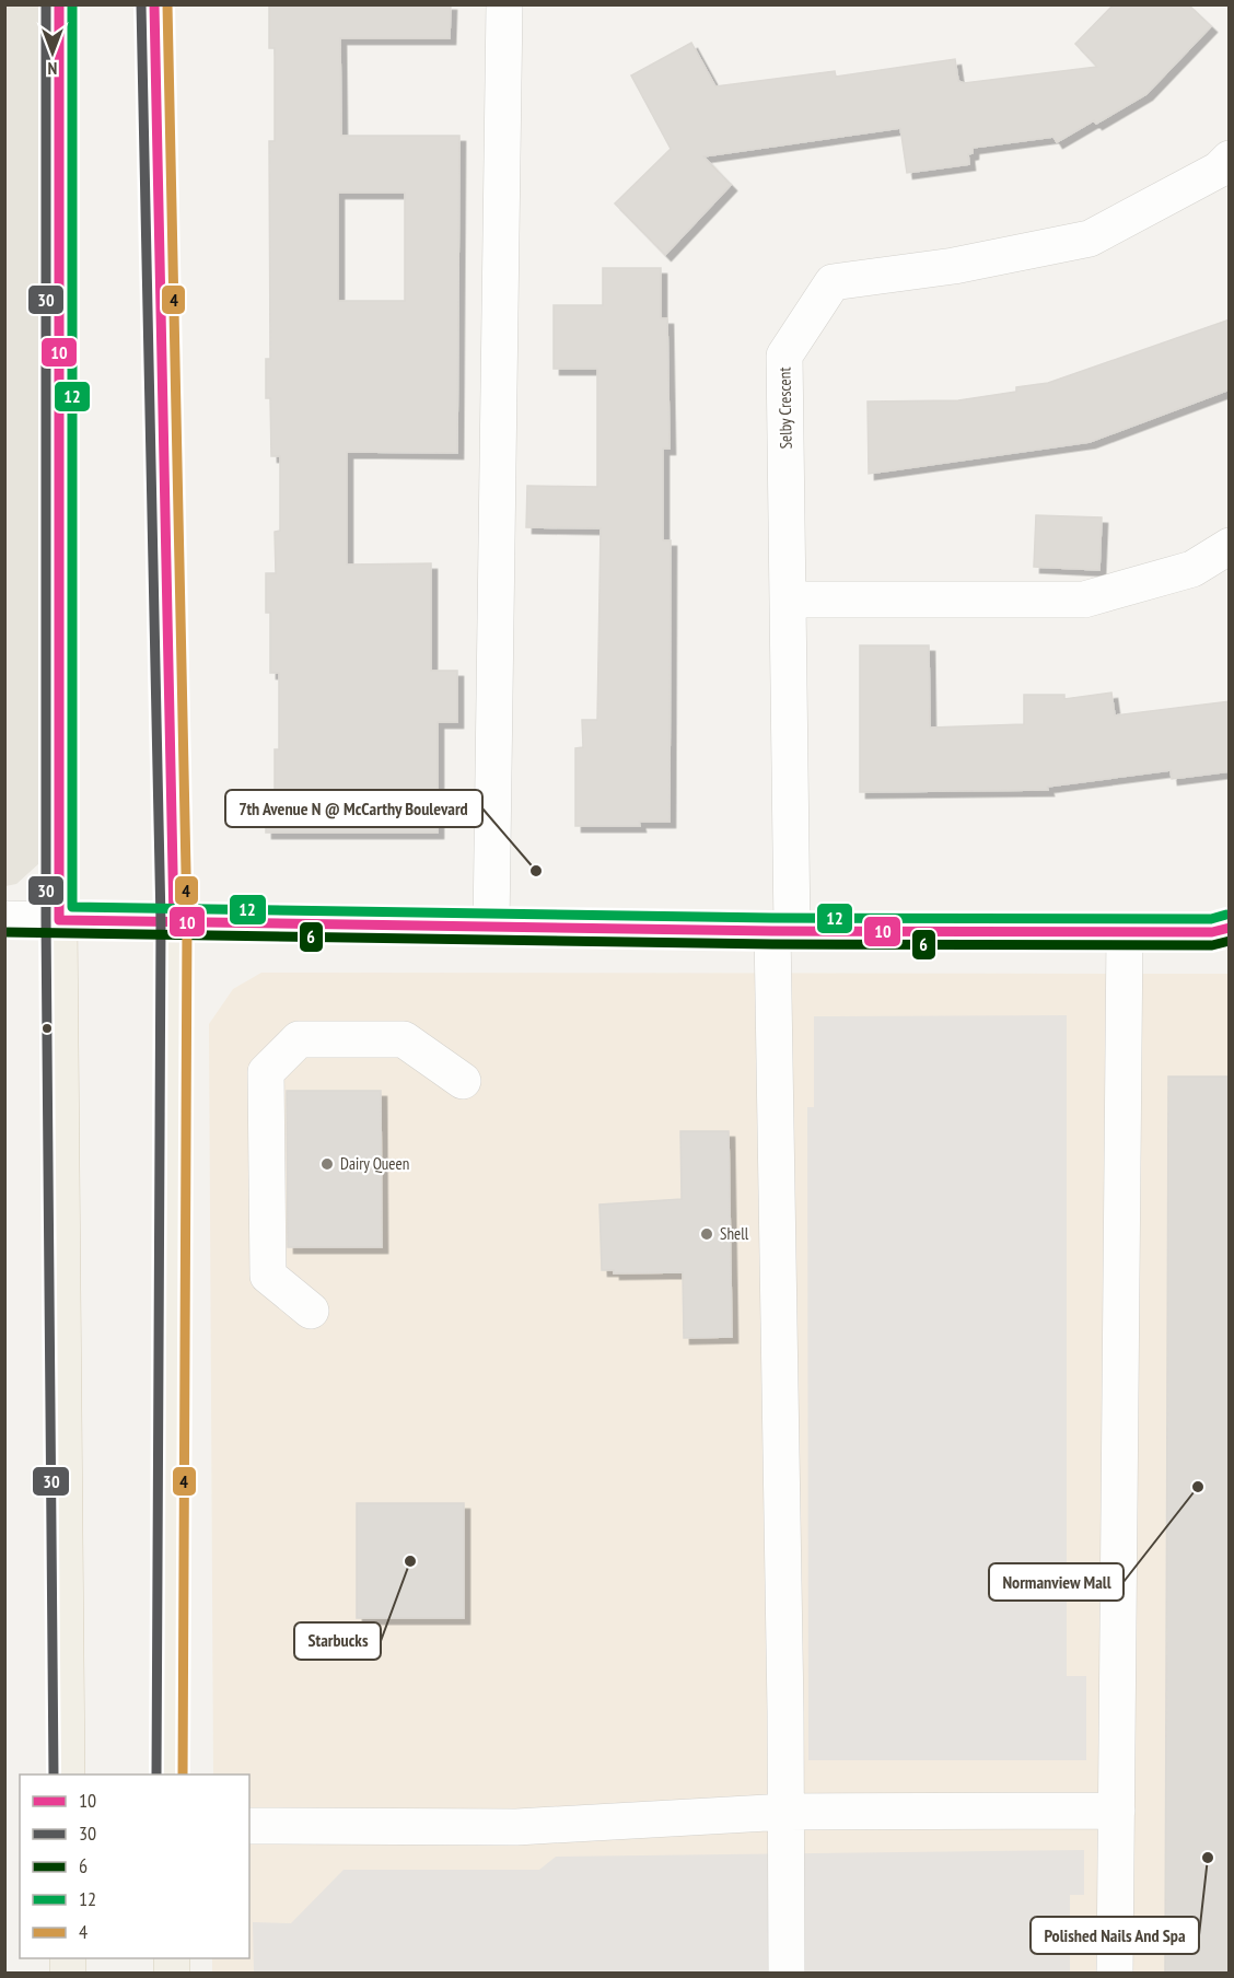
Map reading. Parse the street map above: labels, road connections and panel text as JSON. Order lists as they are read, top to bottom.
{
  "streets": {
    "street": ["Selby Crescent"]
  },
  "places": [
    "7th Avenue N @ McCarthy Boulevard",
    "Dairy Queen",
    "Shell",
    "Normanview Mall",
    "Starbucks",
    "Polished Nails And Spa"
  ],
  "lines": [
    "transit line 10",
    "transit line 30",
    "transit line 12",
    "transit line 4",
    "transit line 6"
  ],
  "legend": [
    "10",
    "30",
    "6",
    "12",
    "4"
  ],
  "north": "bottom"
}
